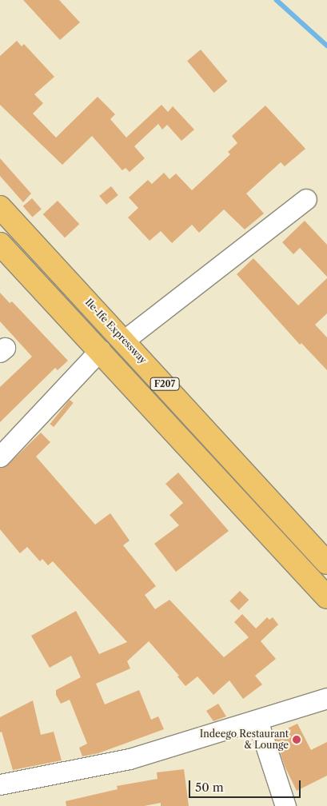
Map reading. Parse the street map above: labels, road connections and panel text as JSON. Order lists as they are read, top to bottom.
{
  "streets": {
    "main road": ["Ile-Ife Expressway", "F207"]
  },
  "places": ["Indeego Restaurant & Lounge"],
  "scale_bar": "50 m"
}
